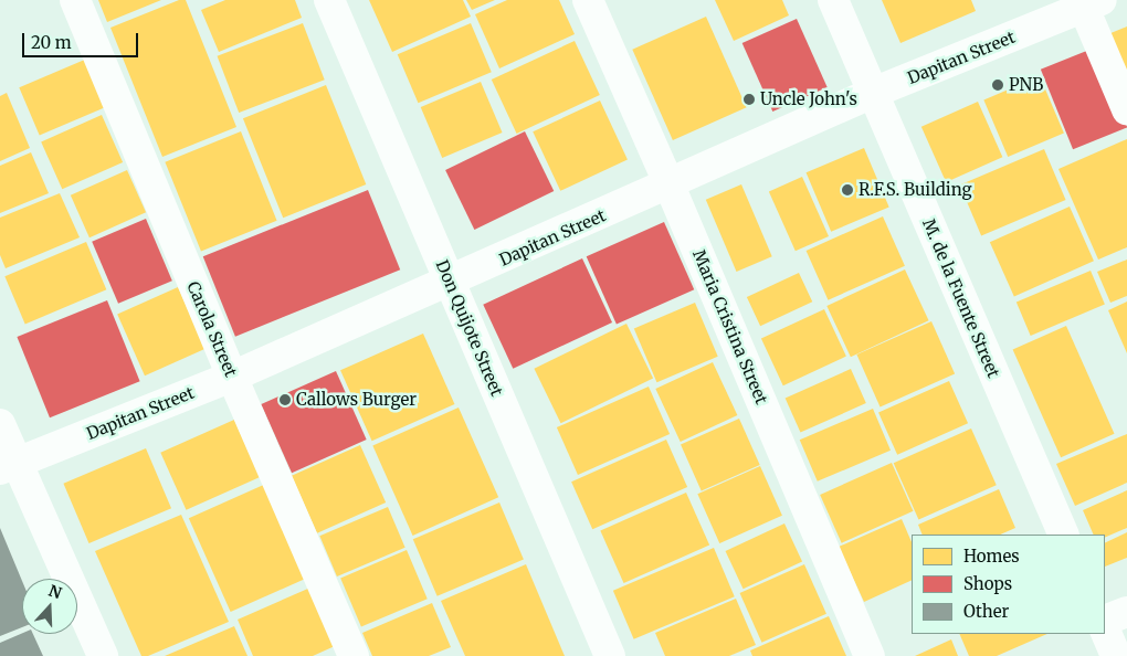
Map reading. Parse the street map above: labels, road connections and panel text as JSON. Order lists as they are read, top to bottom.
{
  "streets": {
    "street": [
      "Dapitan Street",
      "M. de la Fuente Street",
      "Maria Cristina Street",
      "Don Quijote Street",
      "Carola Street"
    ]
  },
  "crossings": [
    ["Dapitan Street", "M. de la Fuente Street"],
    ["Dapitan Street", "Maria Cristina Street"],
    ["Dapitan Street", "Don Quijote Street"],
    ["Dapitan Street", "Carola Street"]
  ],
  "places": [
    "PNB",
    "Uncle John's",
    "R.F.S. Building",
    "Callows Burger"
  ],
  "legend": ["Homes", "Shops", "Other"],
  "scale_bar": "20 m",
  "north": "top"
}
